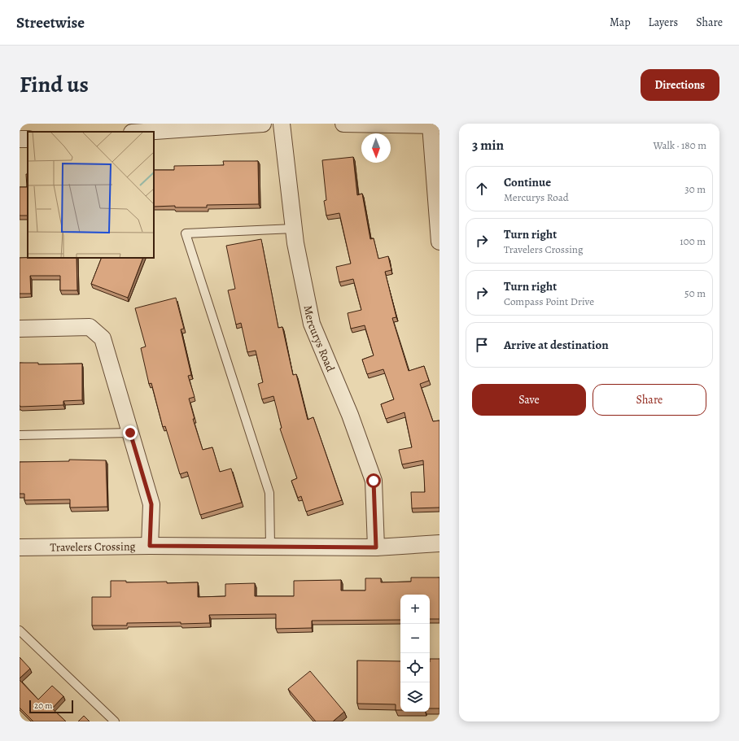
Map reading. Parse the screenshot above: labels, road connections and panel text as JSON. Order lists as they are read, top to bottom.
{
  "streets": {
    "street": ["Mercurys Road", "Travelers Crossing"]
  },
  "crossings": [
    ["Mercurys Road", "Travelers Crossing"]
  ],
  "scale_bar": "20 m",
  "north": "bottom",
  "page": {
    "header": "Streetwise",
    "nav": ["Map", "Layers", "Share"],
    "title": "Find us",
    "buttons": [
      "Directions",
      ["Save", "Share"]
    ],
    "heading": ["3 min", "Walk · 180 m"],
    "list": [
      ["Continue", "Mercurys Road", "30 m"],
      ["Turn right", "Travelers Crossing", "100 m"],
      ["Turn right", "Compass Point Drive", "50 m"],
      "Arrive at destination"
    ],
    "map_buttons": ["+", "−"],
    "scale": "20 m"
  }
}
